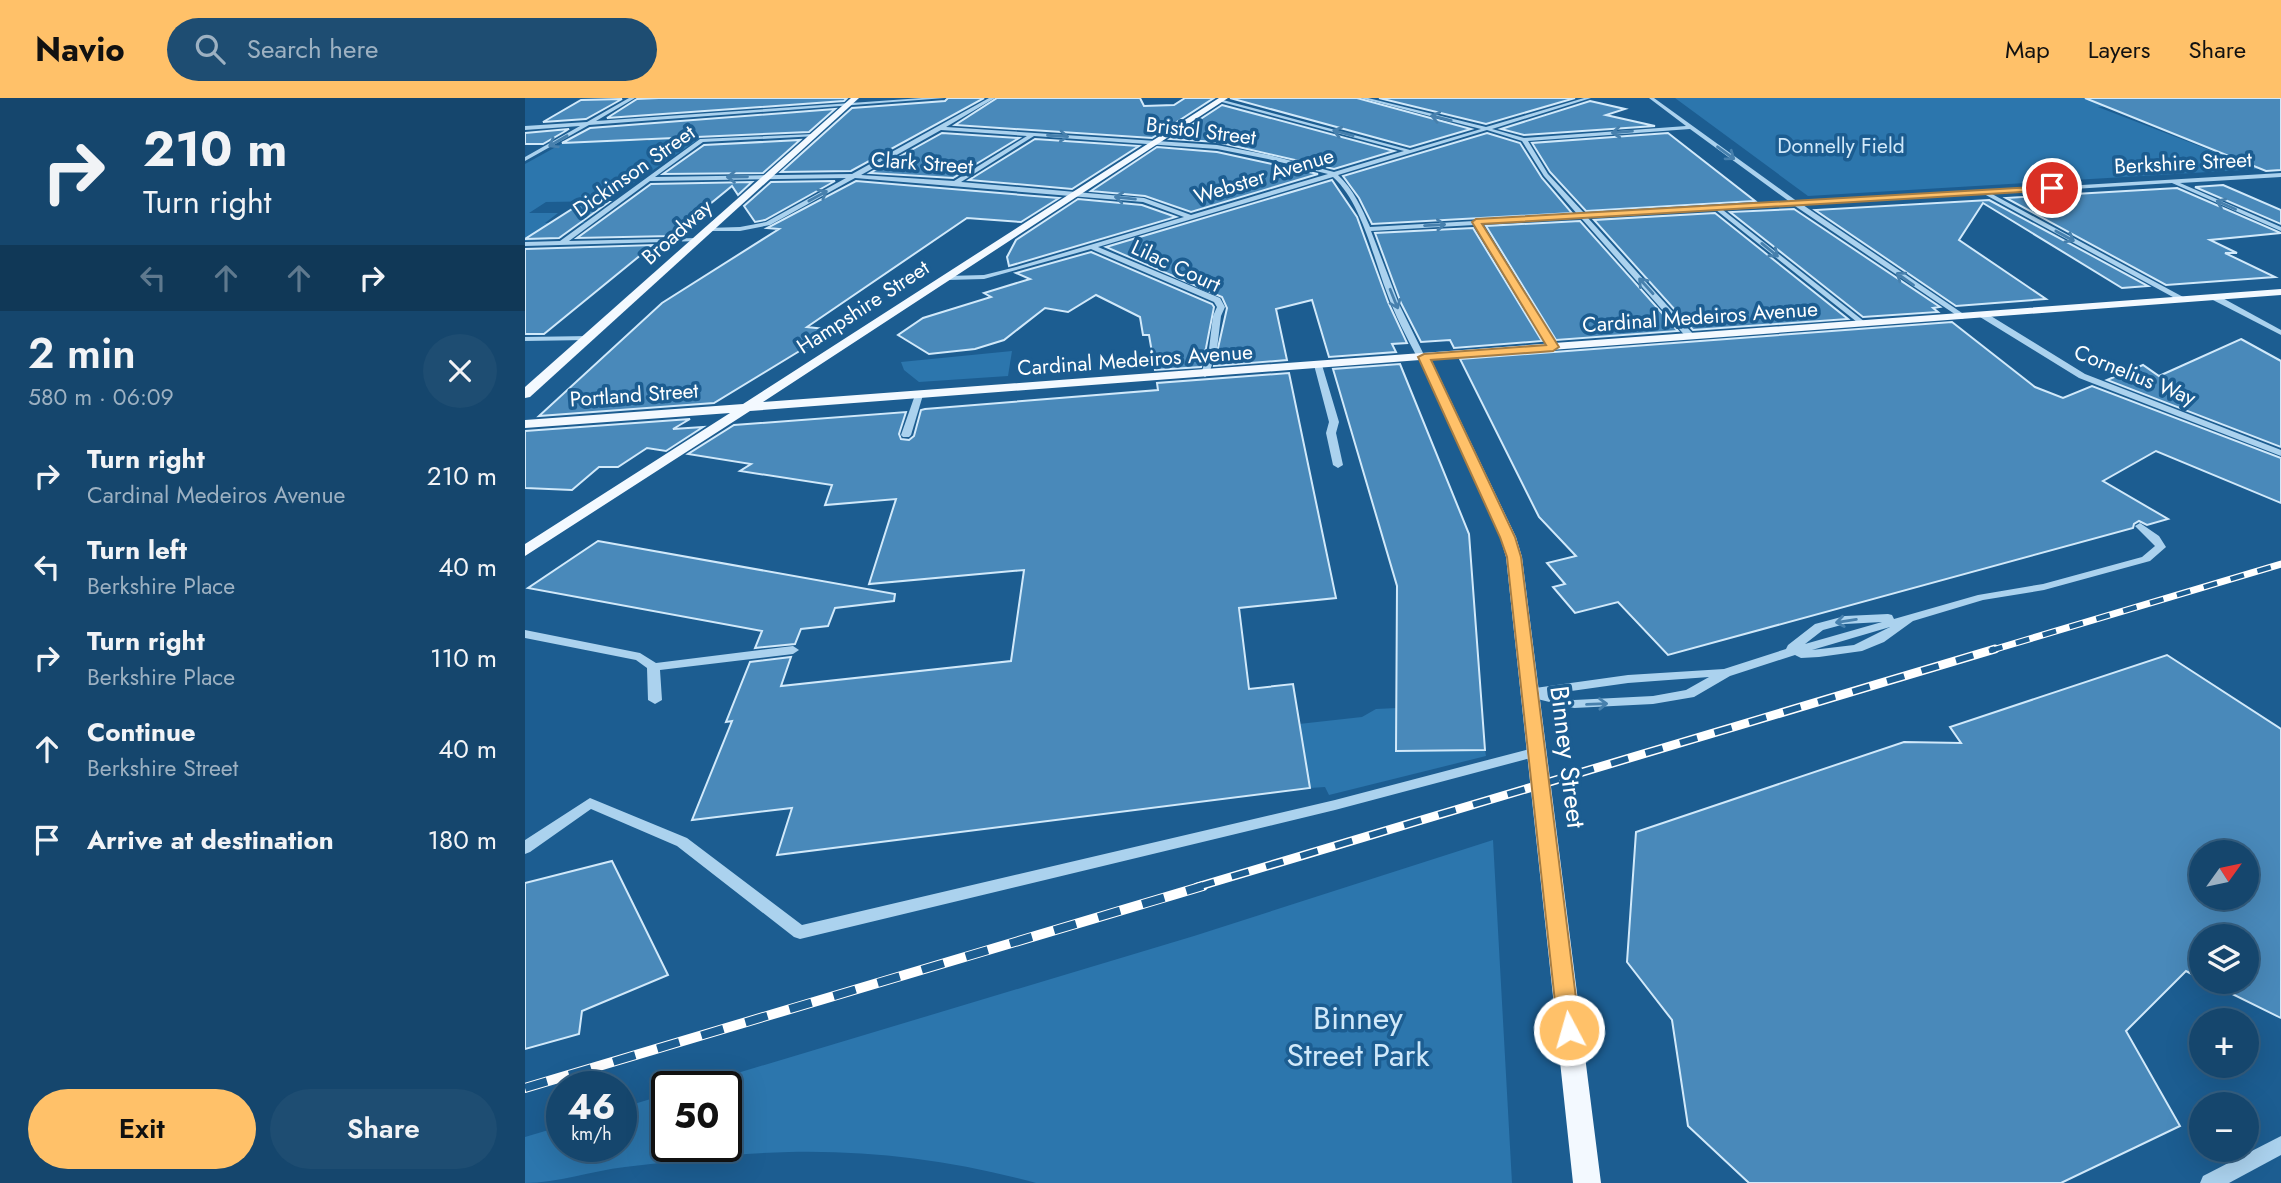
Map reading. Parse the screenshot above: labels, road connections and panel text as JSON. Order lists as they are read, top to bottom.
{
  "streets": {
    "main road": [
      "Broadway",
      "Hampshire Street",
      "Cardinal Medeiros Avenue",
      "Portland Street",
      "Binney Street"
    ],
    "street": [
      "Bristol Street",
      "Clark Street",
      "Berkshire Street",
      "Dickinson Street",
      "Webster Avenue",
      "Lilac Court",
      "Cornelius Way"
    ]
  },
  "crossings": [
    ["Bristol Street", "Webster Avenue"],
    ["Bristol Street", "Hampshire Street"],
    ["Clark Street", "Dickinson Street"],
    ["Clark Street", "Webster Avenue"],
    ["Clark Street", "Broadway"],
    ["Clark Street", "Hampshire Street"],
    ["Dickinson Street", "Broadway"],
    ["Webster Avenue", "Lilac Court"],
    ["Webster Avenue", "Hampshire Street"],
    ["Lilac Court", "Cardinal Medeiros Avenue"],
    ["Hampshire Street", "Cardinal Medeiros Avenue"],
    ["Hampshire Street", "Portland Street"],
    ["Cardinal Medeiros Avenue", "Cornelius Way"],
    ["Cardinal Medeiros Avenue", "Portland Street"],
    ["Cardinal Medeiros Avenue", "Binney Street"]
  ],
  "parks": ["Donnelly Field", "Binney Street Park"],
  "north": "top right",
  "page": {
    "header": "Navio",
    "search": "Search here",
    "nav": ["Map", "Layers", "Share"],
    "turn": ["210 m", "Turn right"],
    "heading": ["2 min", "580 m · 06:09"],
    "list": [
      {
        "name": "Turn right",
        "note": "Cardinal Medeiros Avenue",
        "value": "210 m"
      },
      {
        "name": "Turn left",
        "note": "Berkshire Place",
        "value": "40 m"
      },
      {
        "name": "Turn right",
        "note": "Berkshire Place",
        "value": "110 m"
      },
      {
        "name": "Continue",
        "note": "Berkshire Street",
        "value": "40 m"
      },
      {
        "name": "Arrive at destination",
        "value": "180 m"
      }
    ],
    "map_buttons": ["+", "−"],
    "speed": "46 km/h",
    "limit": "50",
    "buttons": ["Exit", "Share"]
  }
}
